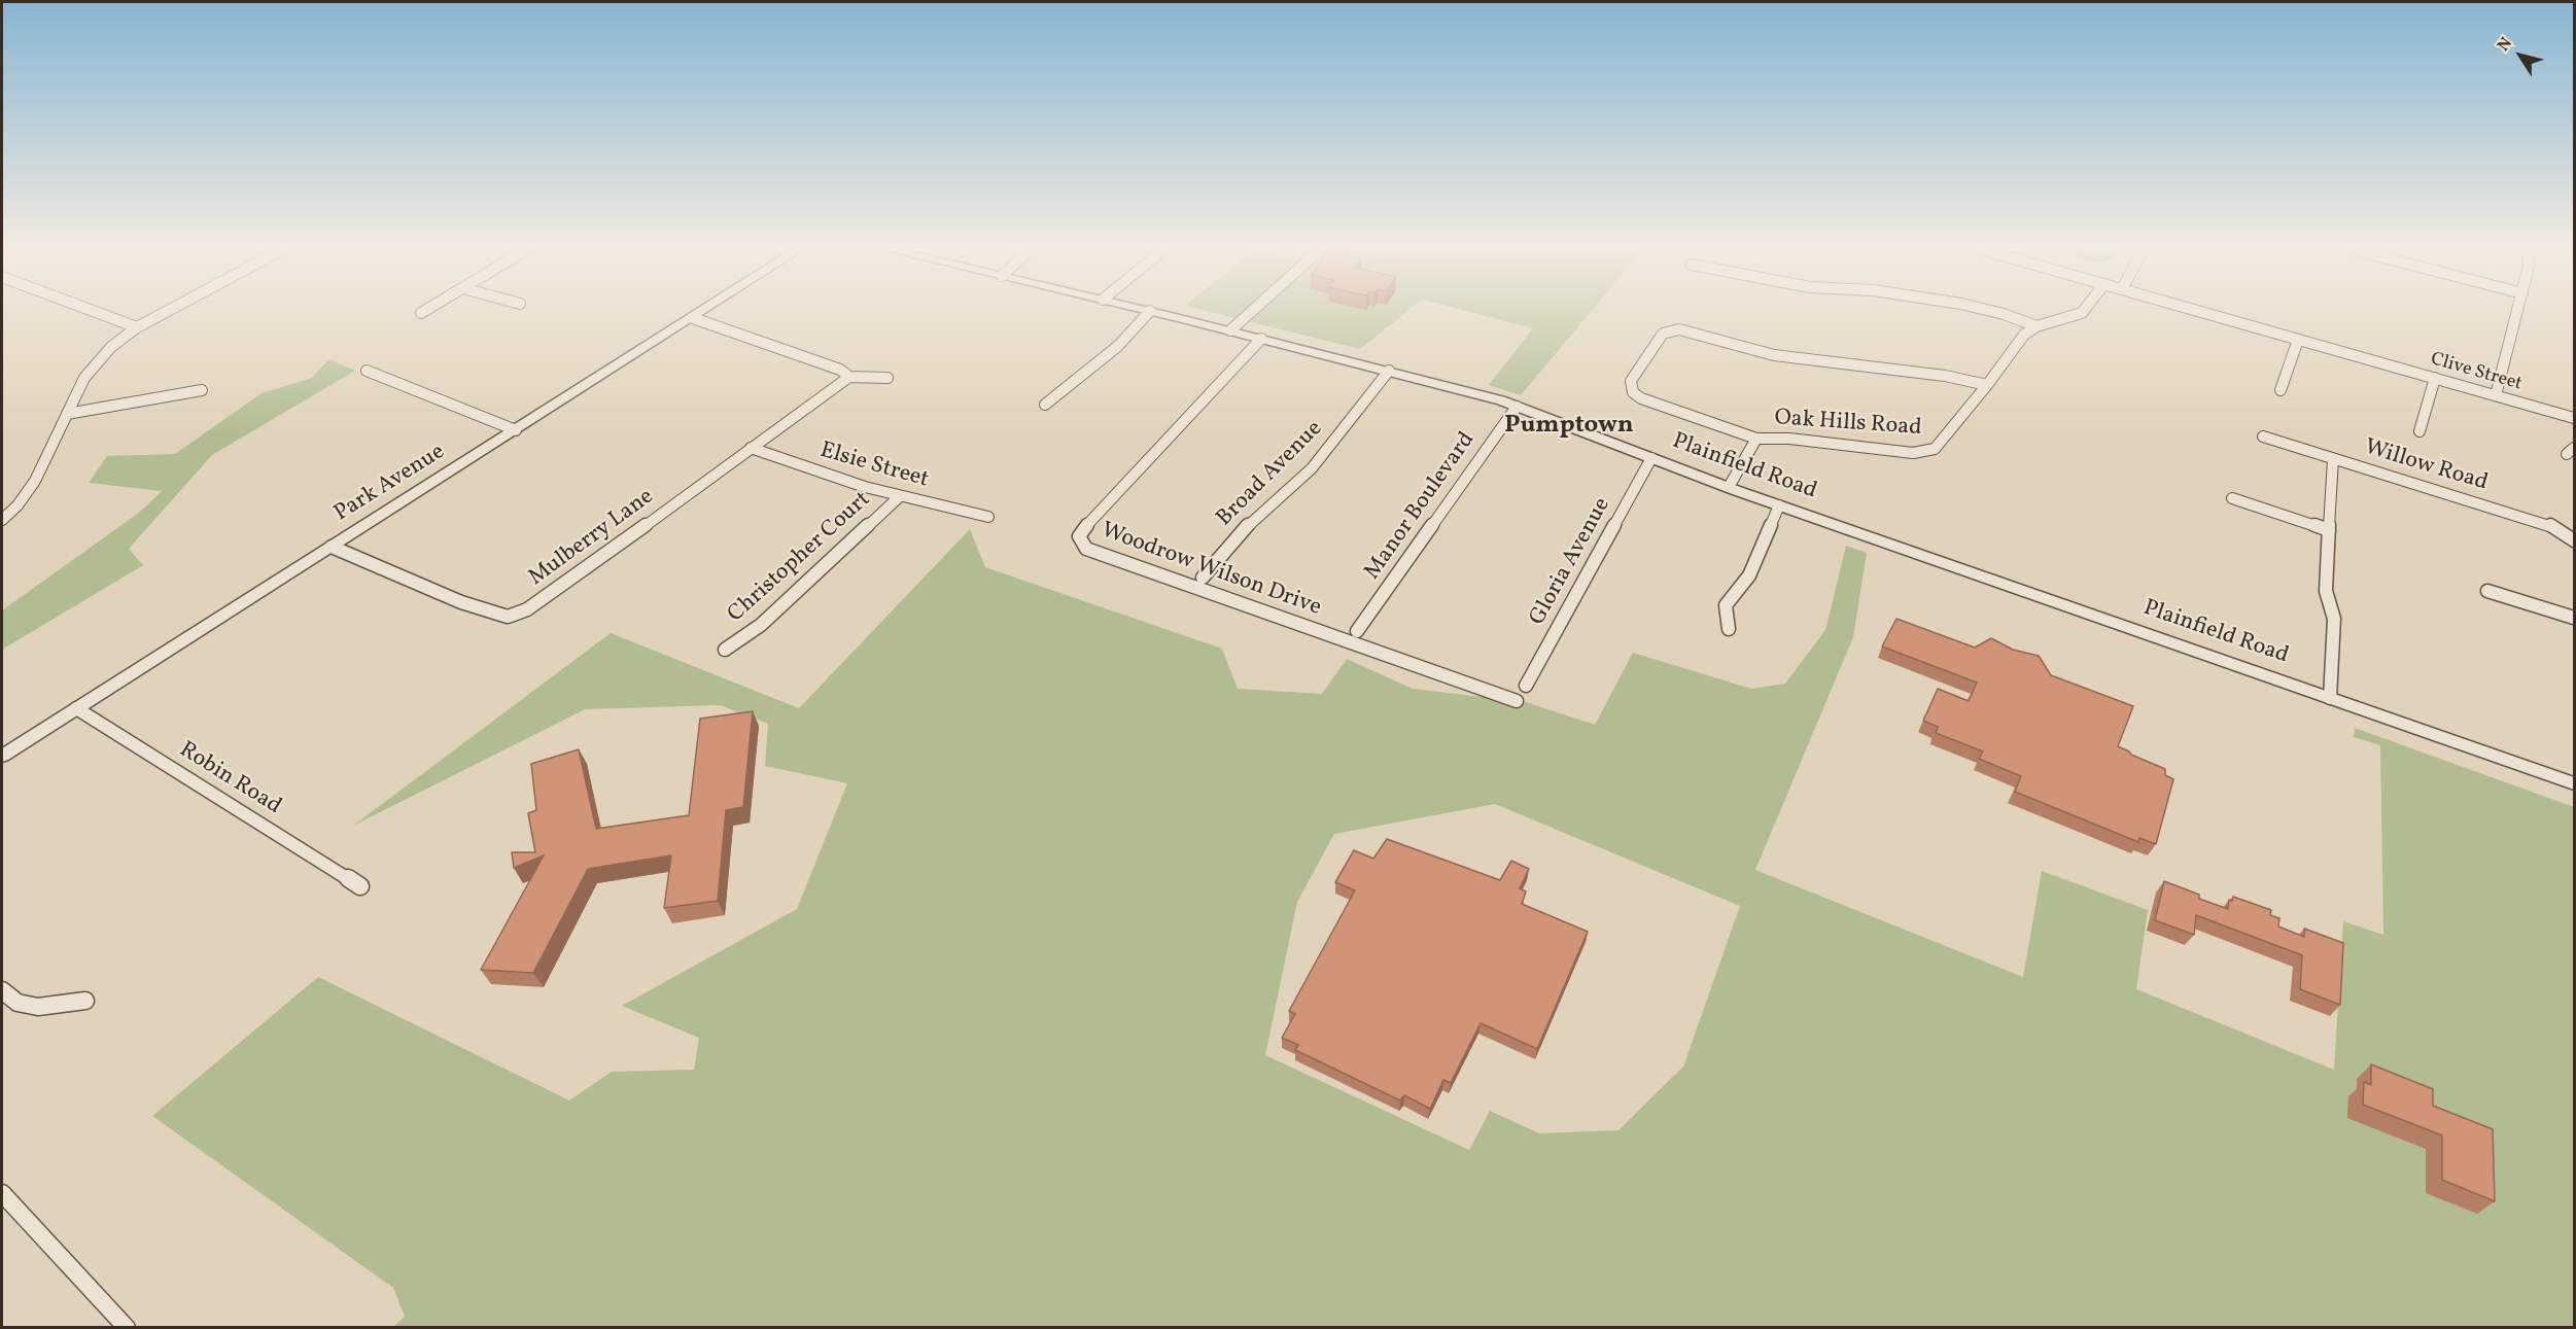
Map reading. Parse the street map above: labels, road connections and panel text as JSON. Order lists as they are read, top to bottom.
{
  "streets": {
    "street": [
      "Clive Street",
      "Oak Hills Road",
      "Elsie Street",
      "Willow Road",
      "Plainfield Road",
      "Broad Avenue",
      "Park Avenue",
      "Manor Boulevard",
      "Mulberry Lane",
      "Christopher Court",
      "Gloria Avenue",
      "Woodrow Wilson Drive",
      "Robin Road"
    ]
  },
  "crossings": [
    ["Oak Hills Road", "Plainfield Road"],
    ["Elsie Street", "Mulberry Lane"],
    ["Elsie Street", "Christopher Court"],
    ["Plainfield Road", "Broad Avenue"],
    ["Plainfield Road", "Manor Boulevard"],
    ["Plainfield Road", "Gloria Avenue"],
    ["Plainfield Road", "Woodrow Wilson Drive"],
    ["Park Avenue", "Mulberry Lane"],
    ["Park Avenue", "Robin Road"]
  ],
  "districts": ["Pumptown"],
  "north": "top left"
}
